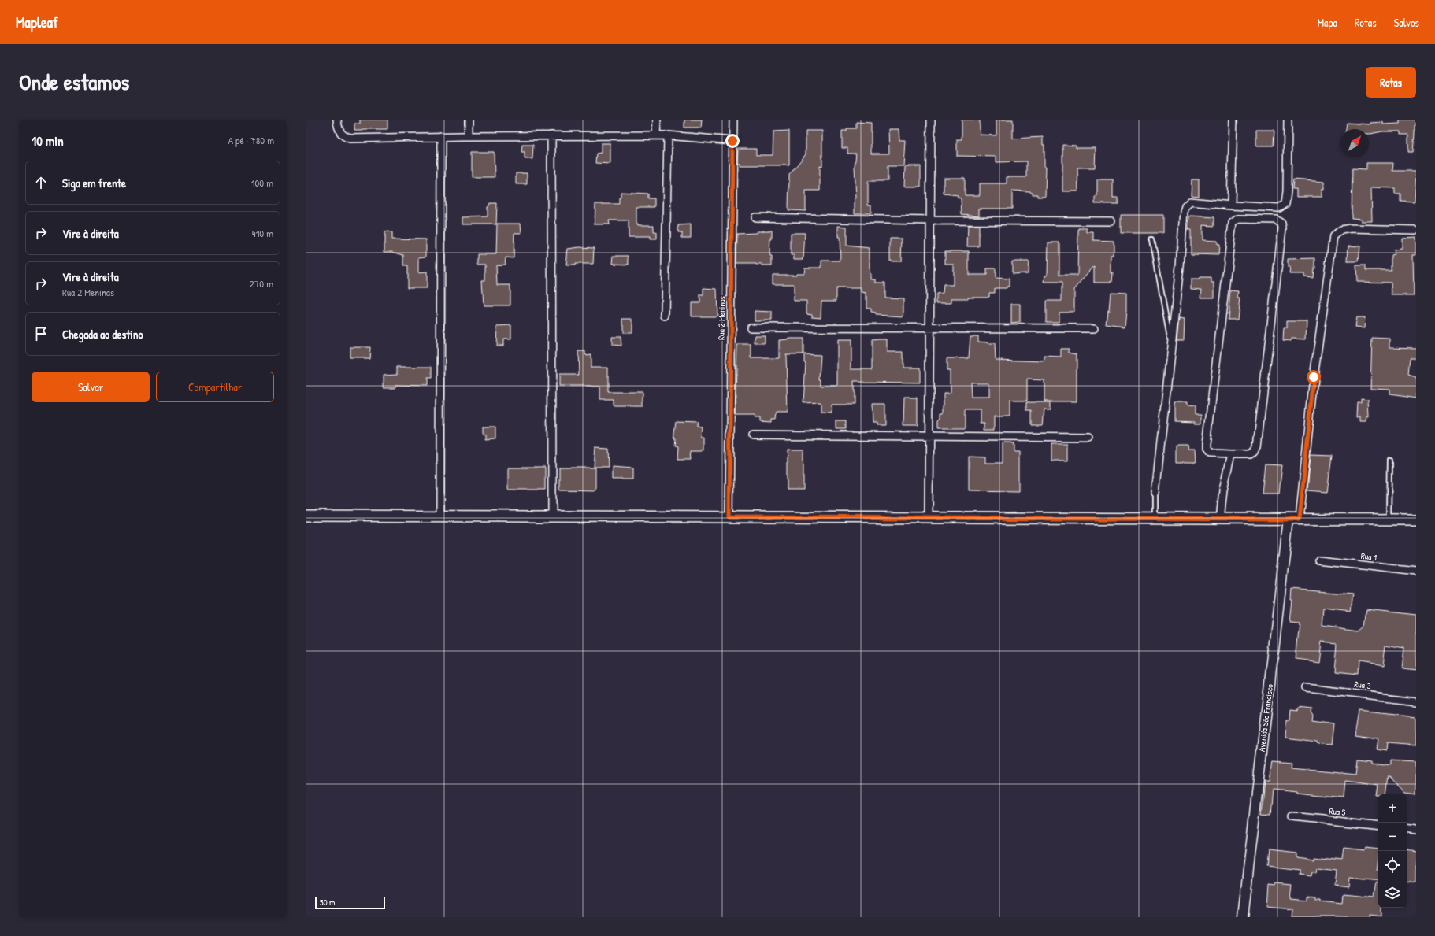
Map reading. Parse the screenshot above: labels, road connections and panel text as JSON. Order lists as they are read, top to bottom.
{
  "streets": {
    "street": [
      "Rua 2 Meninas",
      "Rua 1",
      "Rua 3",
      "Avenida São Francisco",
      "Rua 5"
    ]
  },
  "scale_bar": "50 m",
  "north": "top right",
  "page": {
    "header": "Mapleaf",
    "nav": ["Mapa", "Rotas", "Salvos"],
    "title": "Onde estamos",
    "buttons": [
      "Rotas",
      ["Salvar", "Compartilhar"]
    ],
    "heading": ["10 min", "A pé · 780 m"],
    "list": [
      ["Siga em frente", "100 m"],
      ["Vire à direita", "410 m"],
      ["Vire à direita", "Rua 2 Meninas", "270 m"],
      "Chegada ao destino"
    ],
    "map_buttons": ["+", "−"],
    "scale": "50 m"
  }
}
